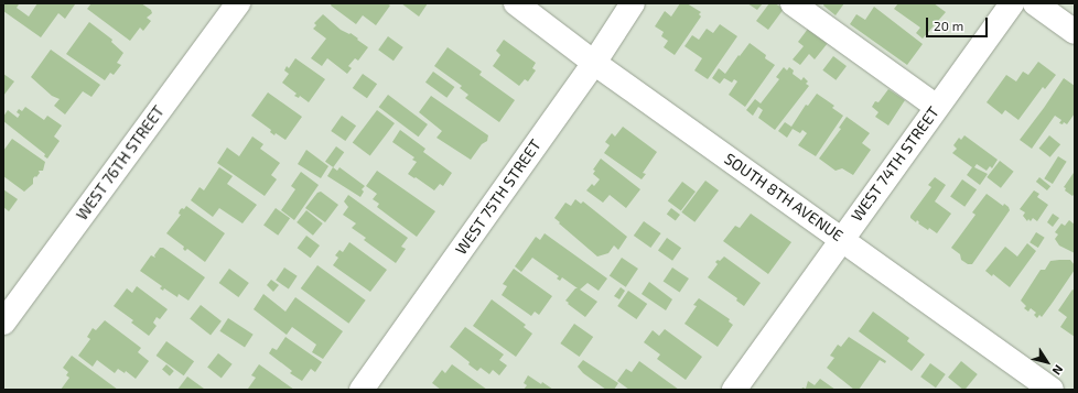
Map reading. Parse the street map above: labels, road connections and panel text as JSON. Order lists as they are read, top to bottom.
{
  "streets": {
    "street": [
      "WEST 76TH STREET",
      "WEST 74TH STREET",
      "WEST 75TH STREET",
      "SOUTH 8TH AVENUE"
    ]
  },
  "crossings": [
    ["WEST 74TH STREET", "SOUTH 8TH AVENUE"],
    ["WEST 75TH STREET", "SOUTH 8TH AVENUE"]
  ],
  "scale_bar": "20 m",
  "north": "bottom right"
}
